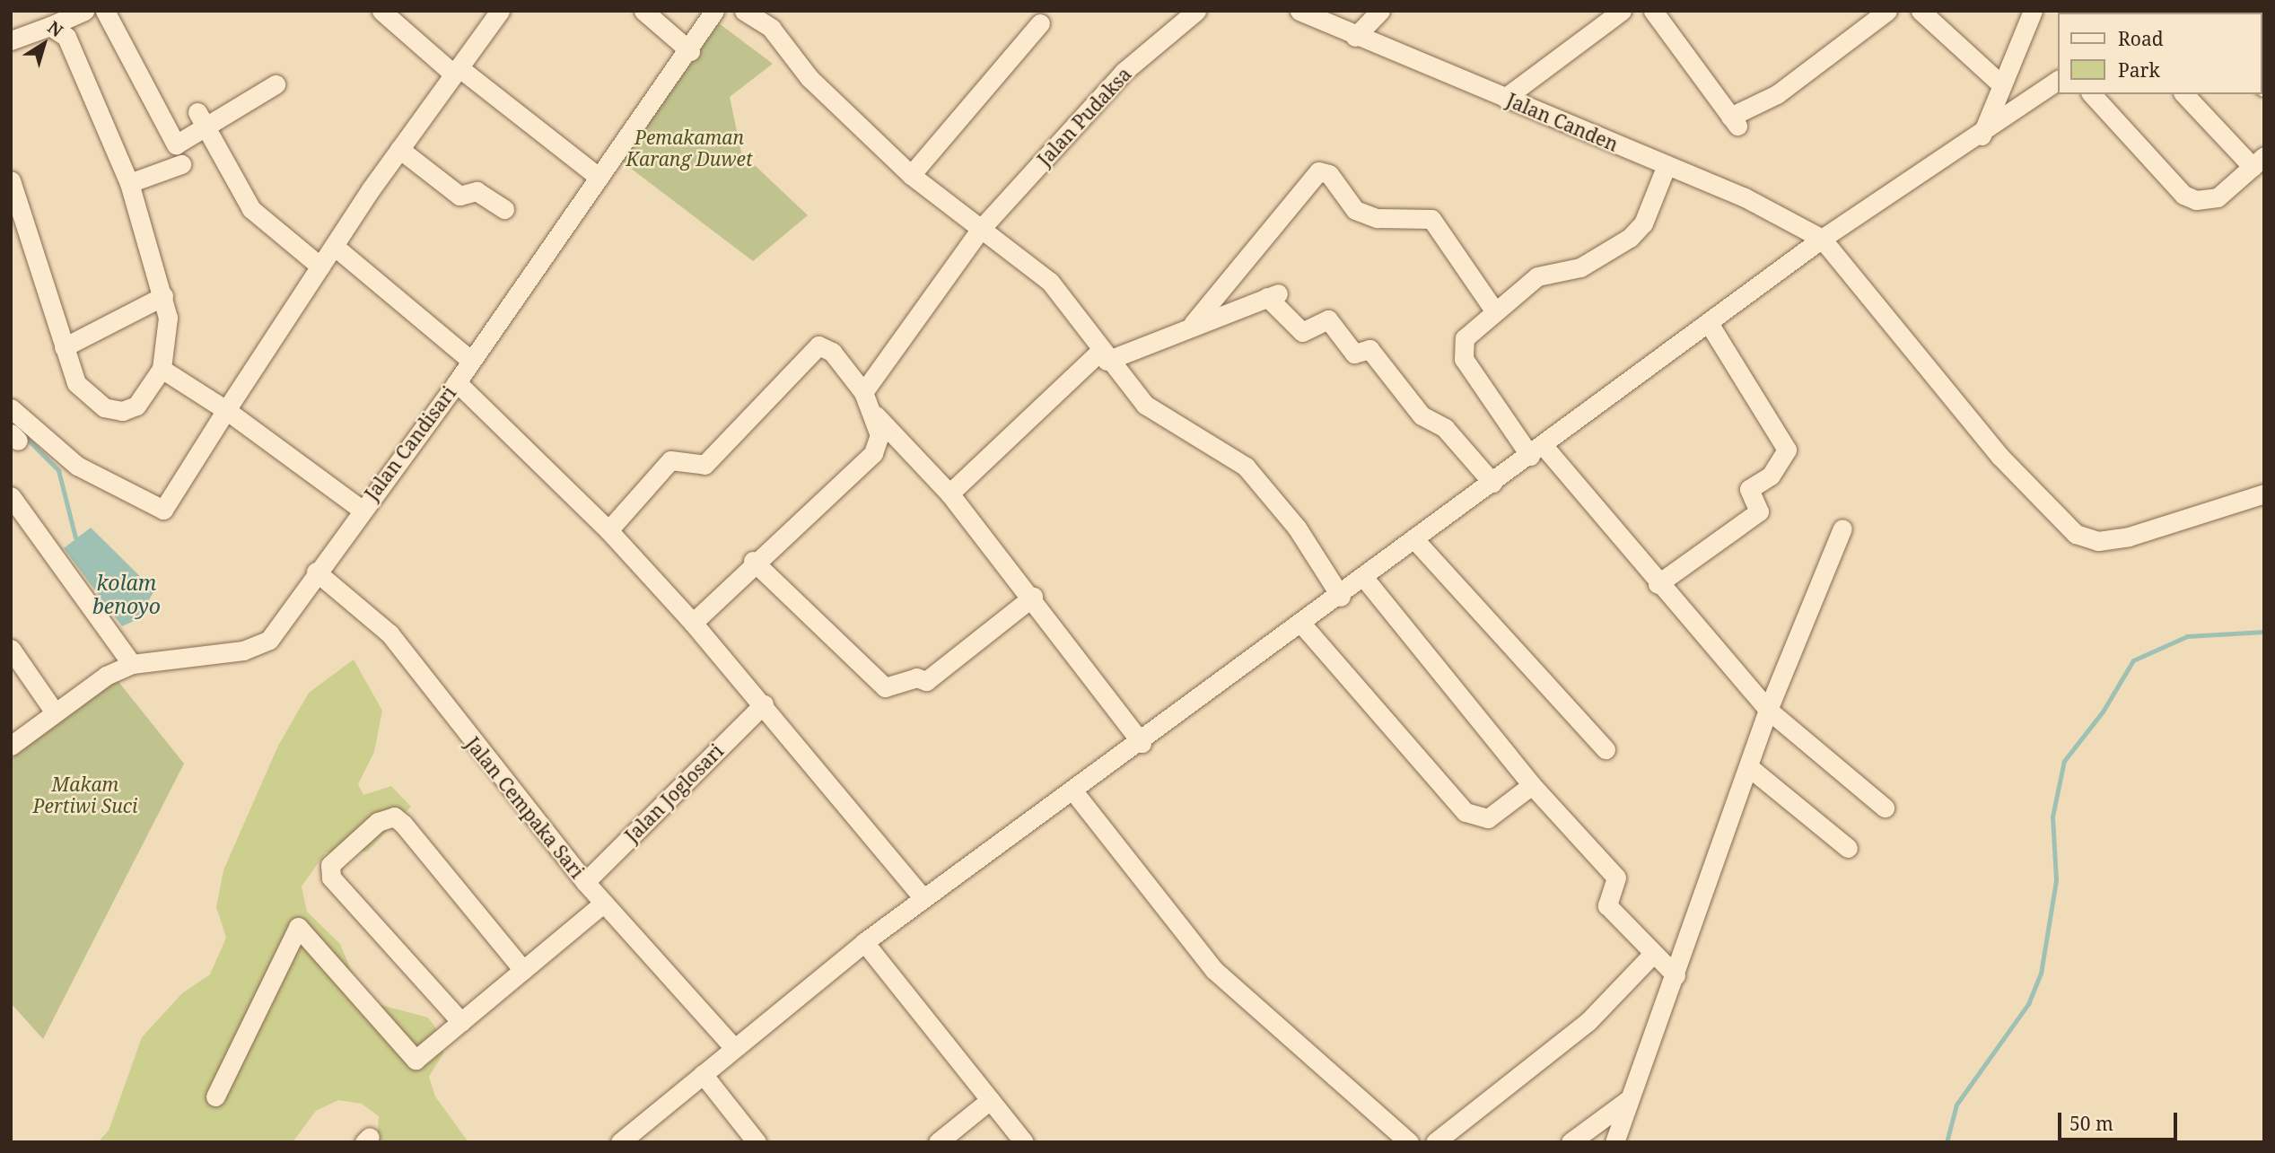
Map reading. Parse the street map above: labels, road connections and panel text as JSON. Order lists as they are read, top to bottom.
{
  "streets": {
    "street": [
      "Jalan Pudaksa",
      "Jalan Canden",
      "Jalan Candisari",
      "Jalan Joglosari",
      "Jalan Cempaka Sari"
    ]
  },
  "crossings": [
    ["Jalan Candisari", "Jalan Cempaka Sari"],
    ["Jalan Joglosari", "Jalan Cempaka Sari"]
  ],
  "water": ["kolam benoyo"],
  "parks": ["Pemakaman Karang Duwet", "Makam Pertiwi Suci"],
  "legend": ["Road", "Park"],
  "scale_bar": "50 m",
  "north": "top right"
}
